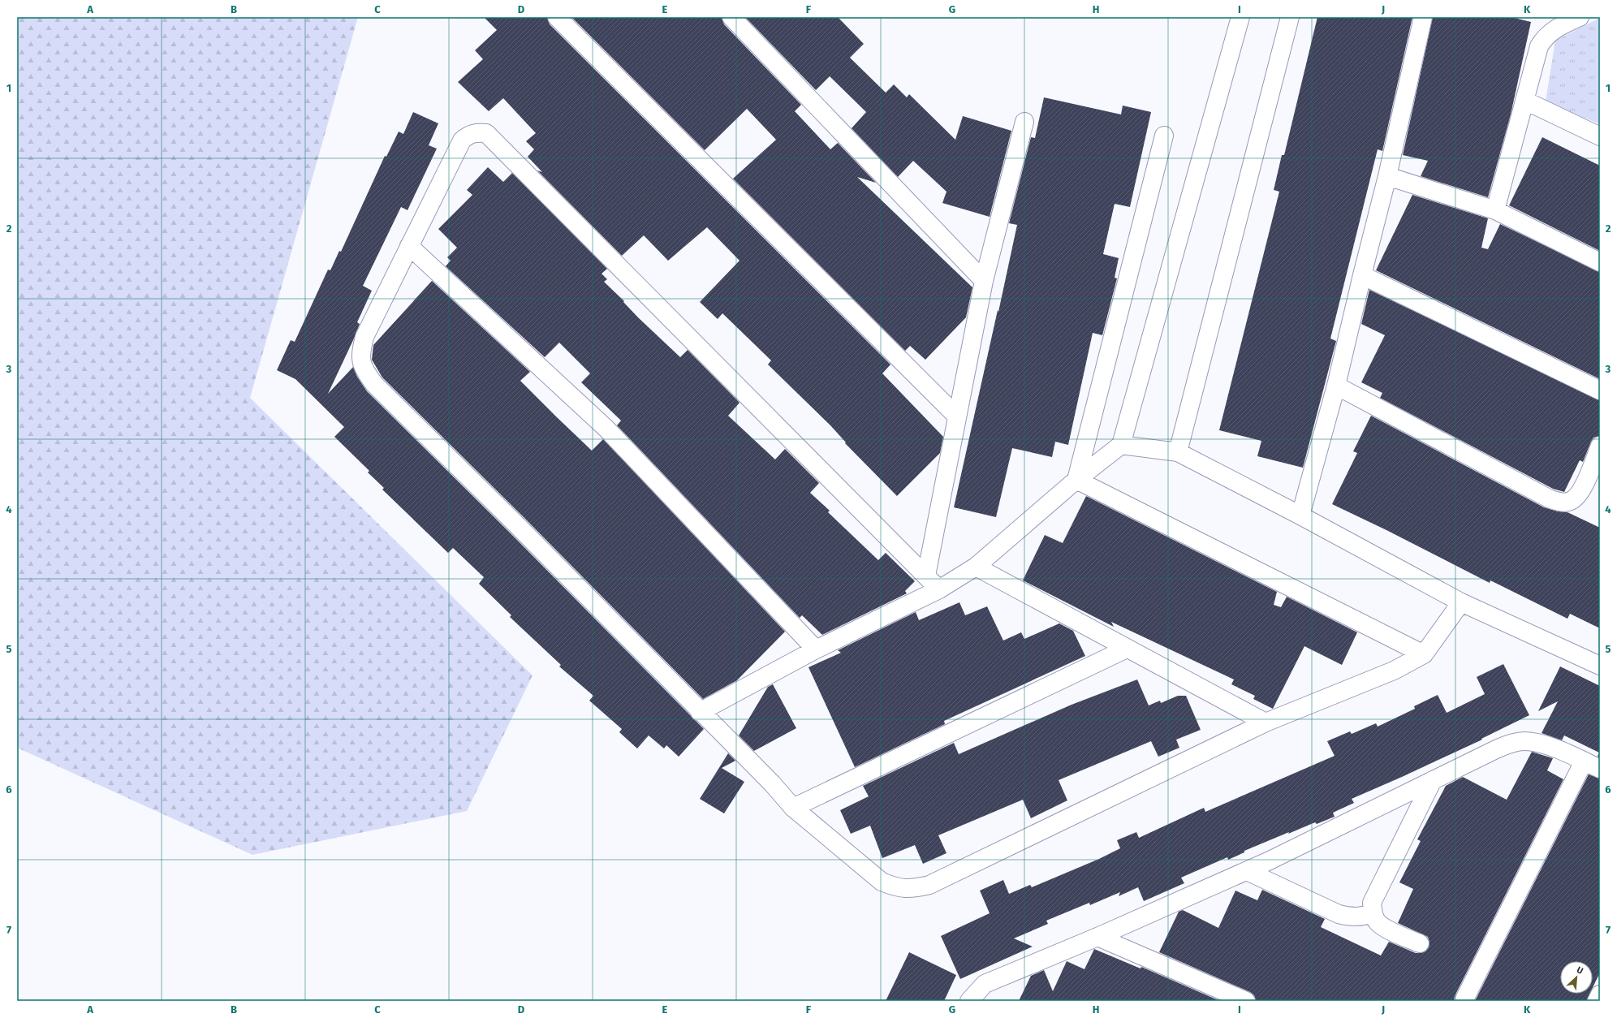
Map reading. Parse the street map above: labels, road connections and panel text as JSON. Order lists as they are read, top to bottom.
{
  "north": "top right",
  "grid": {
    "columns": [
      "A",
      "B",
      "C",
      "D",
      "E",
      "F",
      "G",
      "H",
      "I",
      "J",
      "K"
    ],
    "rows": [
      "1",
      "2",
      "3",
      "4",
      "5",
      "6",
      "7"
    ]
  }
}
